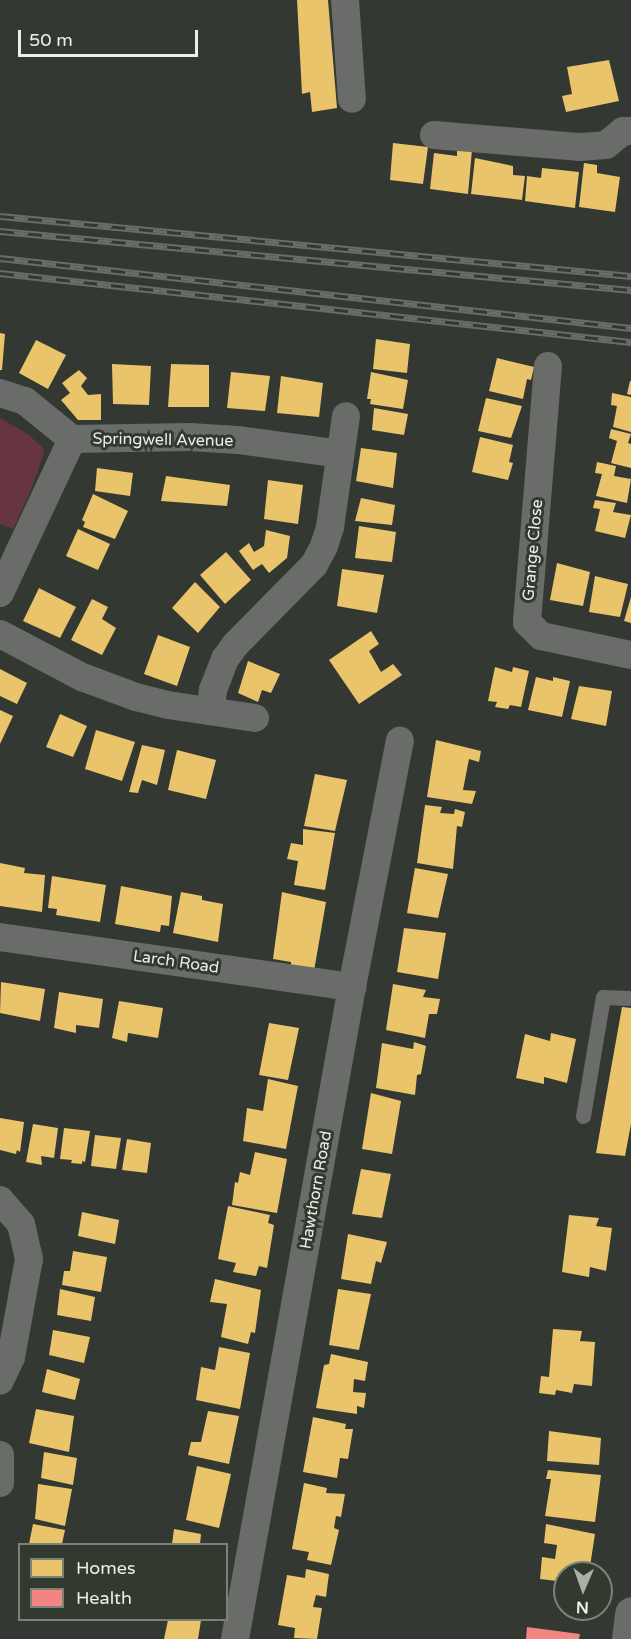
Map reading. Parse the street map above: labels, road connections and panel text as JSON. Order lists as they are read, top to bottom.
{
  "streets": {
    "street": [
      "Springwell Avenue",
      "Grange Close",
      "Larch Road",
      "Hawthorn Road"
    ]
  },
  "crossings": [
    ["Larch Road", "Hawthorn Road"]
  ],
  "legend": ["Homes", "Health"],
  "scale_bar": "50 m",
  "north": "bottom"
}
